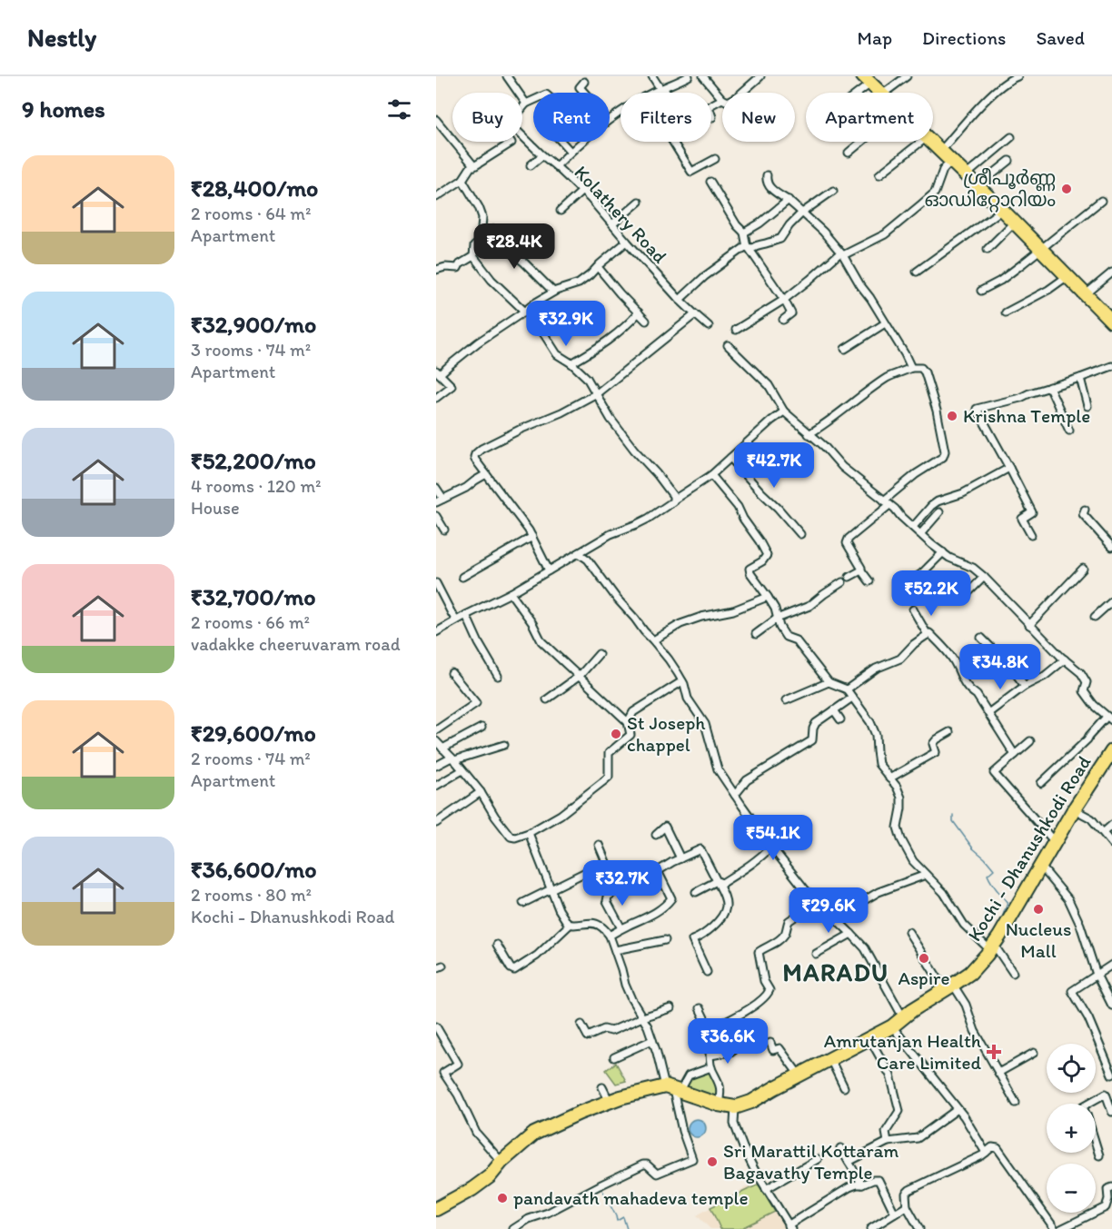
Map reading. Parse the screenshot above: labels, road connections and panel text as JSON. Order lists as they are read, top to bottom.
{
  "streets": {
    "highway": ["Kochi - Dhanushkodi Road"],
    "street": ["Kolathery Road"]
  },
  "districts": ["MARADU"],
  "places": {
    "other": [
      "ശ്രീപൂർണ്ണ ഓഡിറ്റോറിയം",
      "Krishna Temple",
      "St Joseph chappel",
      "Nucleus Mall",
      "Aspire",
      "Sri Marattil Kottaram Bagavathy Temple",
      "pandavath mahadeva temple"
    ],
    "health": ["Amrutanjan Health Care Limited"]
  },
  "page": {
    "header": "Nestly",
    "nav": ["Map", "Directions", "Saved"],
    "heading": "9 homes",
    "chip": [
      "Buy",
      "Rent",
      "Filters",
      "New",
      "Apartment"
    ],
    "list": [
      {
        "name": "₹28,400/mo",
        "note": "2 rooms · 64 m² · Apartment"
      },
      {
        "name": "₹32,900/mo",
        "note": "3 rooms · 74 m² · Apartment"
      },
      {
        "name": "₹52,200/mo",
        "note": "4 rooms · 120 m² · House"
      },
      {
        "name": "₹32,700/mo",
        "note": "2 rooms · 66 m² · vadakke cheeruvaram road"
      },
      {
        "name": "₹29,600/mo",
        "note": "2 rooms · 74 m² · Apartment"
      },
      {
        "name": "₹36,600/mo",
        "note": "2 rooms · 80 m² · Kochi - Dhanushkodi Road"
      }
    ],
    "price": [
      "₹28.4K",
      "₹32.9K",
      "₹42.7K",
      "₹52.2K",
      "₹34.8K",
      "₹54.1K",
      "₹32.7K",
      "₹29.6K",
      "₹36.6K"
    ],
    "map_buttons": ["+", "−"]
  }
}
